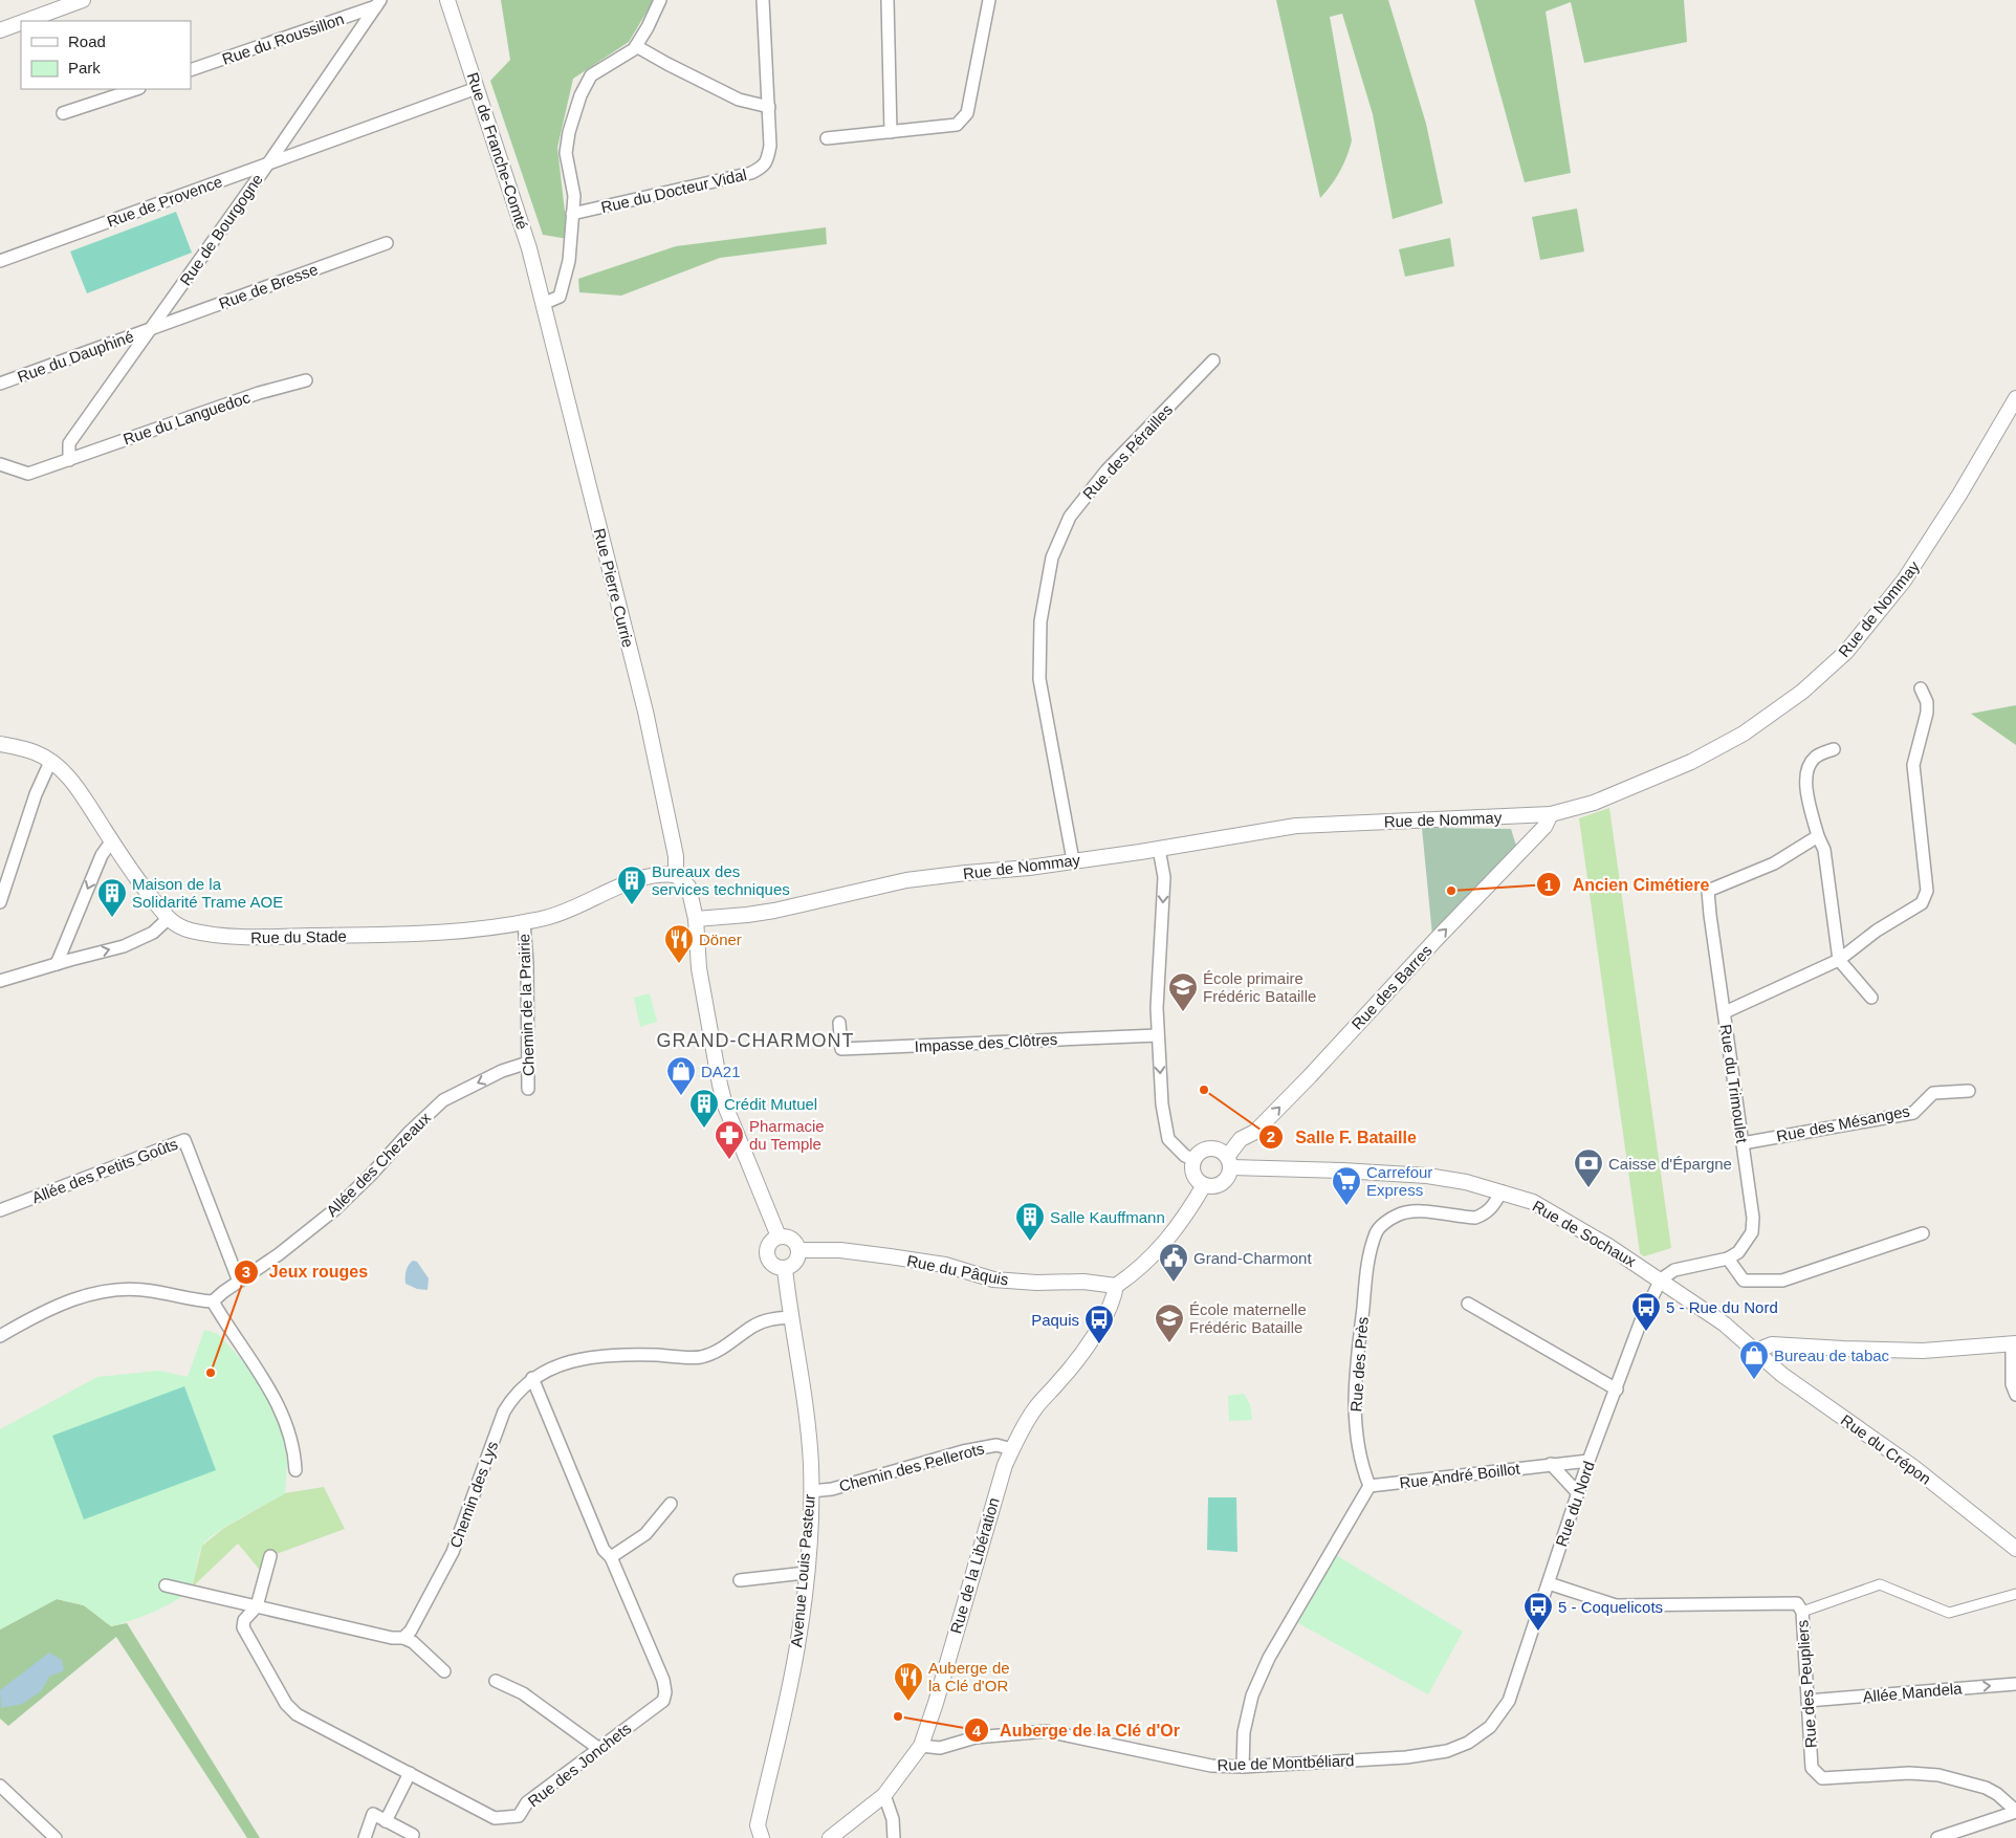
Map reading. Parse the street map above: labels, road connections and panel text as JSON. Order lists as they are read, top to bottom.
{
  "streets": {
    "street": [
      "Rue du Roussillon",
      "Rue de Franche-Comté",
      "Rue du Docteur Vidal",
      "Rue de Provence",
      "Rue de Bourgogne",
      "Rue de Bresse",
      "Rue du Dauphiné",
      "Rue du Languedoc",
      "Rue des Pérailles",
      "Rue Pierre Currie",
      "Rue de Nommay",
      "Rue du Stade",
      "Rue des Barres",
      "Chemin de la Prairie",
      "Impasse des Clôtres",
      "Rue du Trimoulet",
      "Rue des Mésanges",
      "Allée des Chezeaux",
      "Allée des Petits Goûts",
      "Rue de Sochaux",
      "Rue du Pâquis",
      "Rue des Près",
      "Rue du Crépon",
      "Chemin des Pellerots",
      "Rue André Boillot",
      "Chemin des Lys",
      "Rue du Nord",
      "Rue de la Libération",
      "Avenue Louis Pasteur",
      "Rue des Peupliers",
      "Allée Mandela",
      "Rue de Montbéliard",
      "Rue des Jonchets"
    ]
  },
  "crossings": [
    ["Rue du Roussillon", "Rue de Bourgogne"],
    ["Rue de Franche-Comté", "Rue de Provence"],
    ["Rue de Franche-Comté", "Rue Pierre Currie"],
    ["Rue de Provence", "Rue de Bourgogne"],
    ["Rue de Bourgogne", "Rue de Bresse"],
    ["Rue de Bourgogne", "Rue du Dauphiné"],
    ["Rue de Bourgogne", "Rue du Languedoc"],
    ["Rue de Bresse", "Rue du Dauphiné"],
    ["Rue des Pérailles", "Rue de Nommay"],
    ["Rue Pierre Currie", "Rue du Stade"],
    ["Rue de Nommay", "Rue des Barres"],
    ["Rue du Stade", "Chemin de la Prairie"],
    ["Rue des Barres", "Rue de Sochaux"],
    ["Chemin de la Prairie", "Allée des Chezeaux"],
    ["Rue du Trimoulet", "Rue des Mésanges"],
    ["Allée des Chezeaux", "Allée des Petits Goûts"],
    ["Rue de Sochaux", "Rue des Près"],
    ["Rue de Sochaux", "Rue du Crépon"],
    ["Rue de Sochaux", "Rue du Nord"],
    ["Rue du Pâquis", "Rue de la Libération"],
    ["Rue du Pâquis", "Avenue Louis Pasteur"],
    ["Rue des Près", "Rue André Boillot"],
    ["Chemin des Pellerots", "Rue de la Libération"],
    ["Chemin des Pellerots", "Avenue Louis Pasteur"],
    ["Rue André Boillot", "Rue du Nord"],
    ["Chemin des Lys", "Avenue Louis Pasteur"],
    ["Chemin des Lys", "Rue des Jonchets"],
    ["Rue du Nord", "Rue des Peupliers"],
    ["Rue du Nord", "Rue de Montbéliard"],
    ["Rue de la Libération", "Rue de Montbéliard"],
    ["Rue des Peupliers", "Allée Mandela"]
  ],
  "one_way": ["Rue des Barres", "Allée des Chezeaux"],
  "districts": ["GRAND-CHARMONT"],
  "places": {
    "other": [
      "Ancien Cimétiere",
      "Salle F. Bataille",
      "Jeux rouges",
      "Auberge de la Clé d'Or"
    ],
    "building": [
      "Bureaux des services techniques",
      "Maison de la Solidarité Trame AOE",
      "Crédit Mutuel",
      "Salle Kauffmann"
    ],
    "restaurant": ["Döner", "Auberge de la Clé d'OR"],
    "school or university": ["École primaire Frédéric Bataille", "École maternelle Frédéric Bataille"],
    "shop": ["DA21", "Bureau de tabac"],
    "pharmacy": ["Pharmacie du Temple"],
    "bank": ["Caisse d'Épargne"],
    "supermarket": ["Carrefour Express"],
    "public building": ["Grand-Charmont"],
    "bus stop": ["5 - Rue du Nord", "Paquis", "5 - Coquelicots"]
  },
  "legend": ["Road", "Park"]
}
